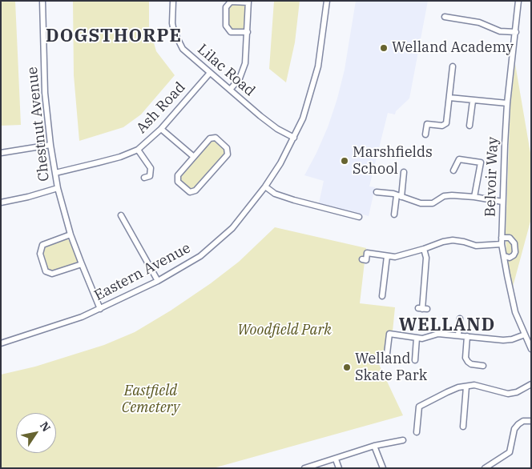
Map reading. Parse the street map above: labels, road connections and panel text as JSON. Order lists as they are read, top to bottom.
{
  "streets": {
    "street": [
      "Lilac Road",
      "Ash Road",
      "Chestnut Avenue",
      "Belvoir Way",
      "Eastern Avenue"
    ]
  },
  "crossings": [
    ["Lilac Road", "Ash Road"],
    ["Lilac Road", "Eastern Avenue"],
    ["Ash Road", "Chestnut Avenue"],
    ["Chestnut Avenue", "Eastern Avenue"]
  ],
  "districts": ["DOGSTHORPE", "WELLAND"],
  "parks": ["Woodfield Park", "Eastfield Cemetery"],
  "places": ["Welland Academy", "Marshfields School", "Welland Skate Park"],
  "north": "top right"
}
